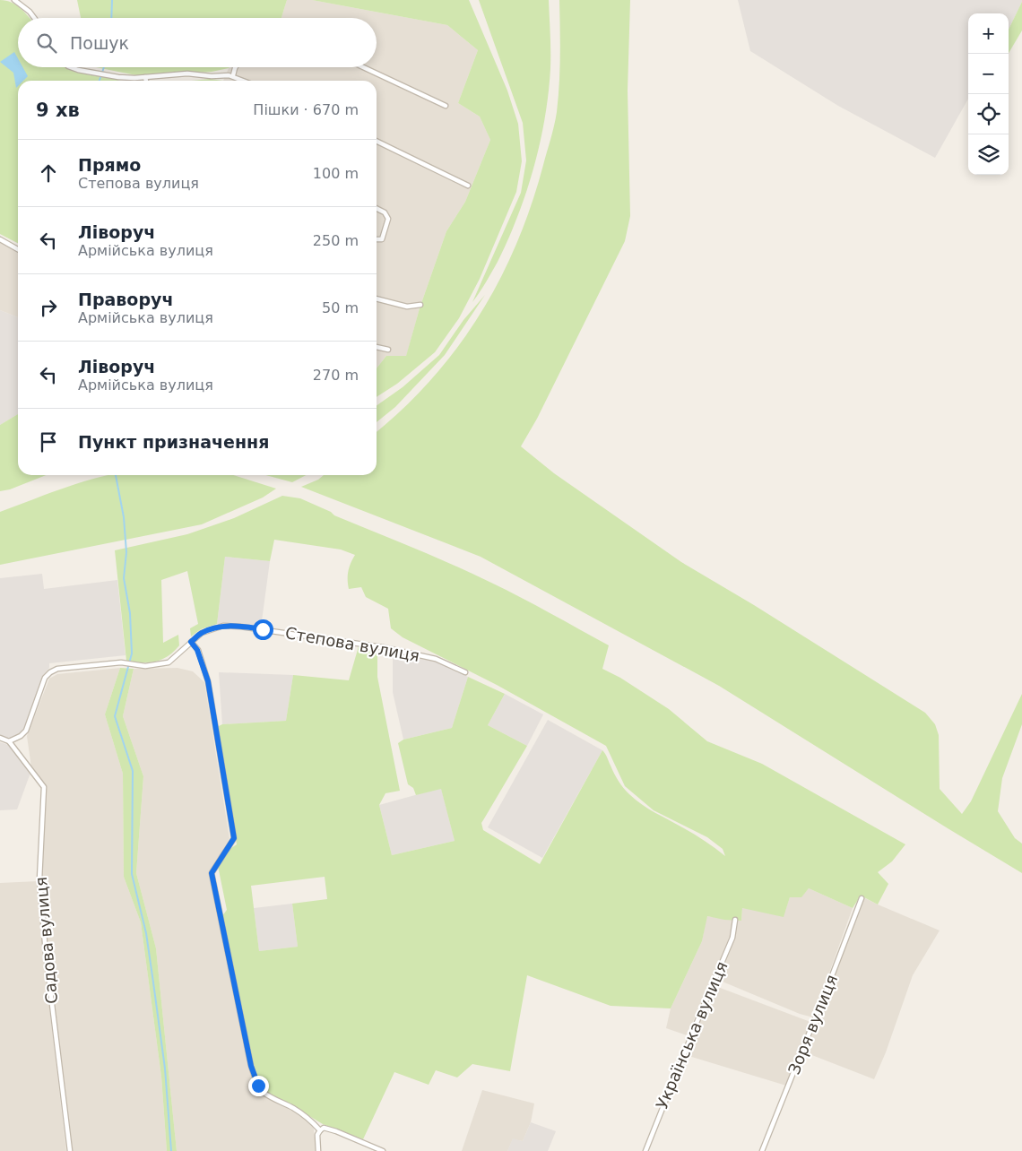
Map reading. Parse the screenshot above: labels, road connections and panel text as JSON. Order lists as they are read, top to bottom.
{
  "streets": {
    "street": [
      "Степова вулиця",
      "Садова вулиця",
      "Зоря вулиця",
      "Українська вулиця"
    ]
  },
  "crossings": [
    ["Степова вулиця", "Садова вулиця"]
  ],
  "page": {
    "map_buttons": ["+", "−"],
    "search": "Пошук",
    "heading": ["9 хв", "Пішки · 670 m"],
    "list": [
      ["Прямо", "Степова вулиця", "100 m"],
      ["Ліворуч", "Армійська вулиця", "250 m"],
      ["Праворуч", "Армійська вулиця", "50 m"],
      ["Ліворуч", "Армійська вулиця", "270 m"],
      "Пункт призначення"
    ]
  }
}
